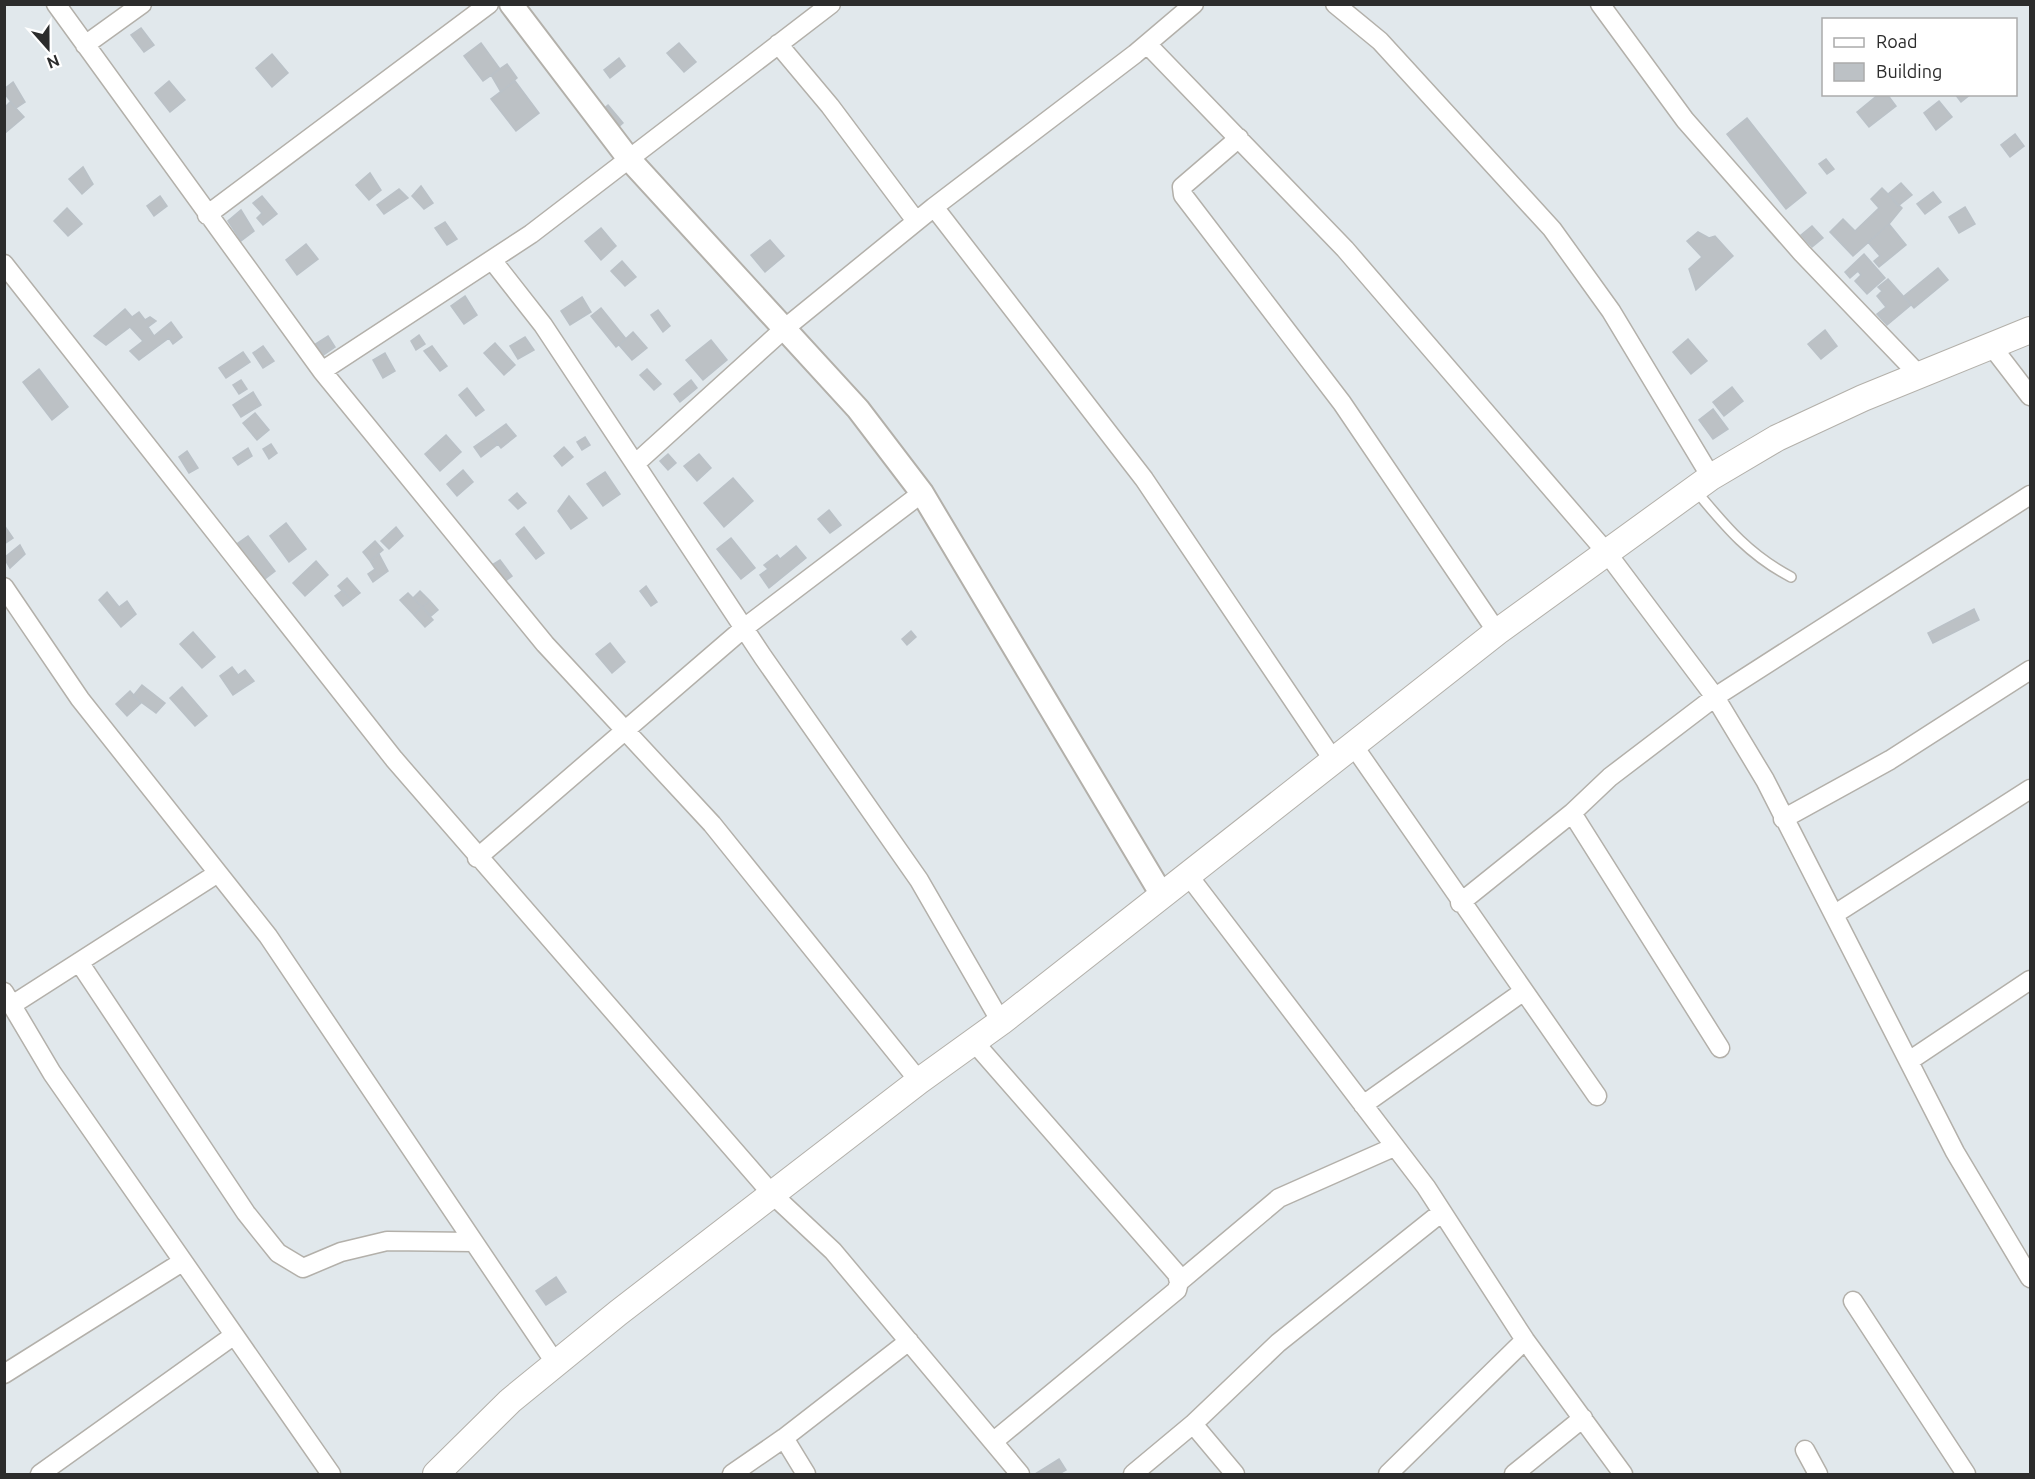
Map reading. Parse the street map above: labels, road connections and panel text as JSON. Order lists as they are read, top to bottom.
{
  "legend": ["Road", "Building"],
  "north": "bottom"
}
